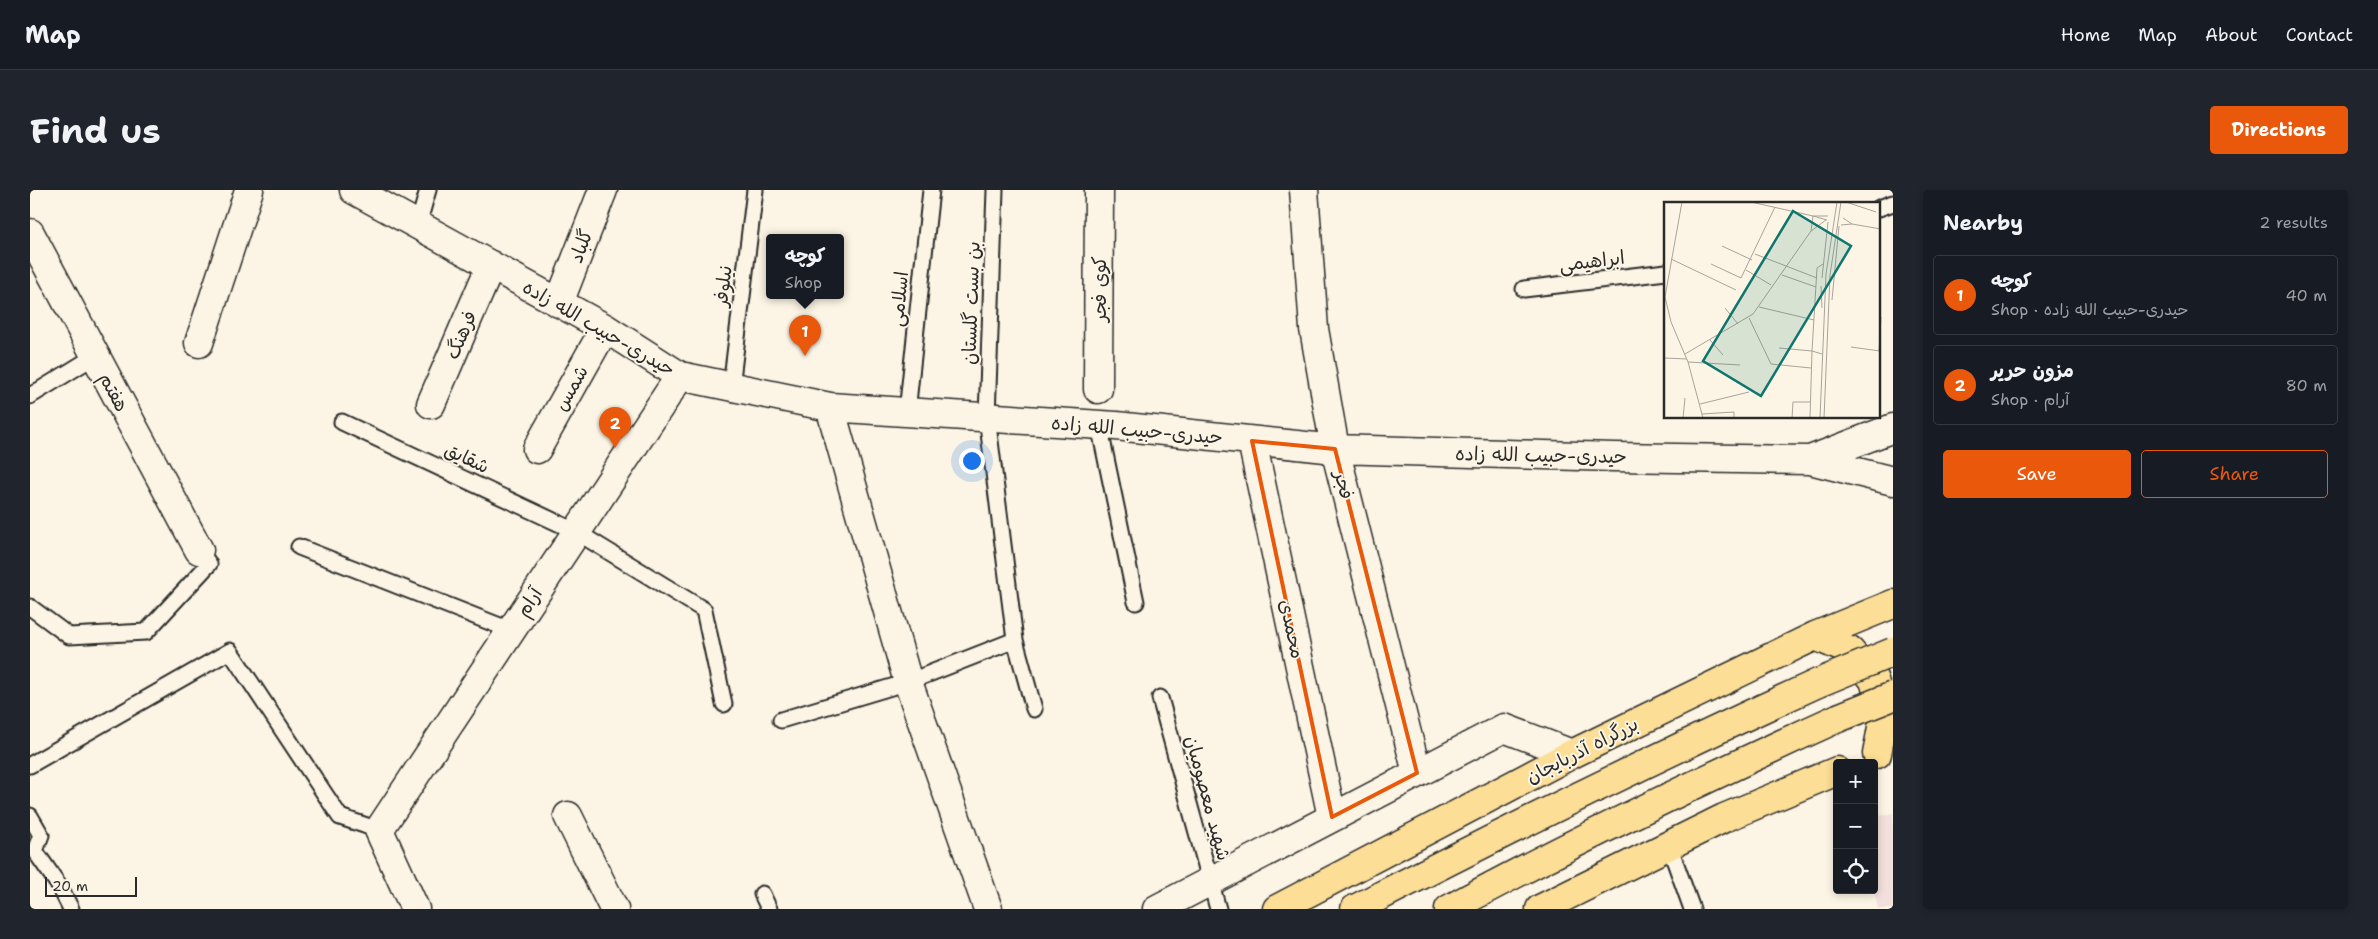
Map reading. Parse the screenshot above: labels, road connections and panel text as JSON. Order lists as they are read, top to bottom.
{
  "streets": {
    "highway": ["بزرگراه آذربایجان"],
    "street": [
      "گلباد",
      "کوی فجر",
      "حیدری-حبیب الله زاده",
      "فرهنگ",
      "شمس",
      "هفتم",
      "فجر",
      "آرام",
      "محمدی"
    ],
    "lane": [
      "ابراهیمی",
      "نیلوفر",
      "اسلامی",
      "بن بست گلستان",
      "شقایق",
      "شهید معصومیان"
    ]
  },
  "crossings": [
    ["گلباد", "حیدری-حبیب الله زاده"],
    ["نیلوفر", "حیدری-حبیب الله زاده"],
    ["اسلامی", "حیدری-حبیب الله زاده"],
    ["بن بست گلستان", "حیدری-حبیب الله زاده"],
    ["حیدری-حبیب الله زاده", "فرهنگ"],
    ["حیدری-حبیب الله زاده", "شمس"],
    ["حیدری-حبیب الله زاده", "فجر"],
    ["حیدری-حبیب الله زاده", "آرام"],
    ["حیدری-حبیب الله زاده", "محمدی"],
    ["شقایق", "آرام"]
  ],
  "scale_bar": "20 m",
  "page": {
    "header": "Map",
    "nav": [
      "Home",
      "Map",
      "About",
      "Contact"
    ],
    "buttons": [
      "Directions",
      ["Save", "Share"]
    ],
    "title": "Find us",
    "heading": ["Nearby", "2 results"],
    "popup": ["کوچه", "Shop"],
    "list": [
      {
        "mark": "1",
        "name": "کوچه",
        "note": "Shop · حیدری-حبیب الله زاده",
        "value": "40 m"
      },
      {
        "mark": "2",
        "name": "مزون حریر",
        "note": "Shop · آرام",
        "value": "80 m"
      }
    ],
    "pins": ["1", "2"],
    "map_buttons": ["+", "−"],
    "scale": "20 m"
  }
}
